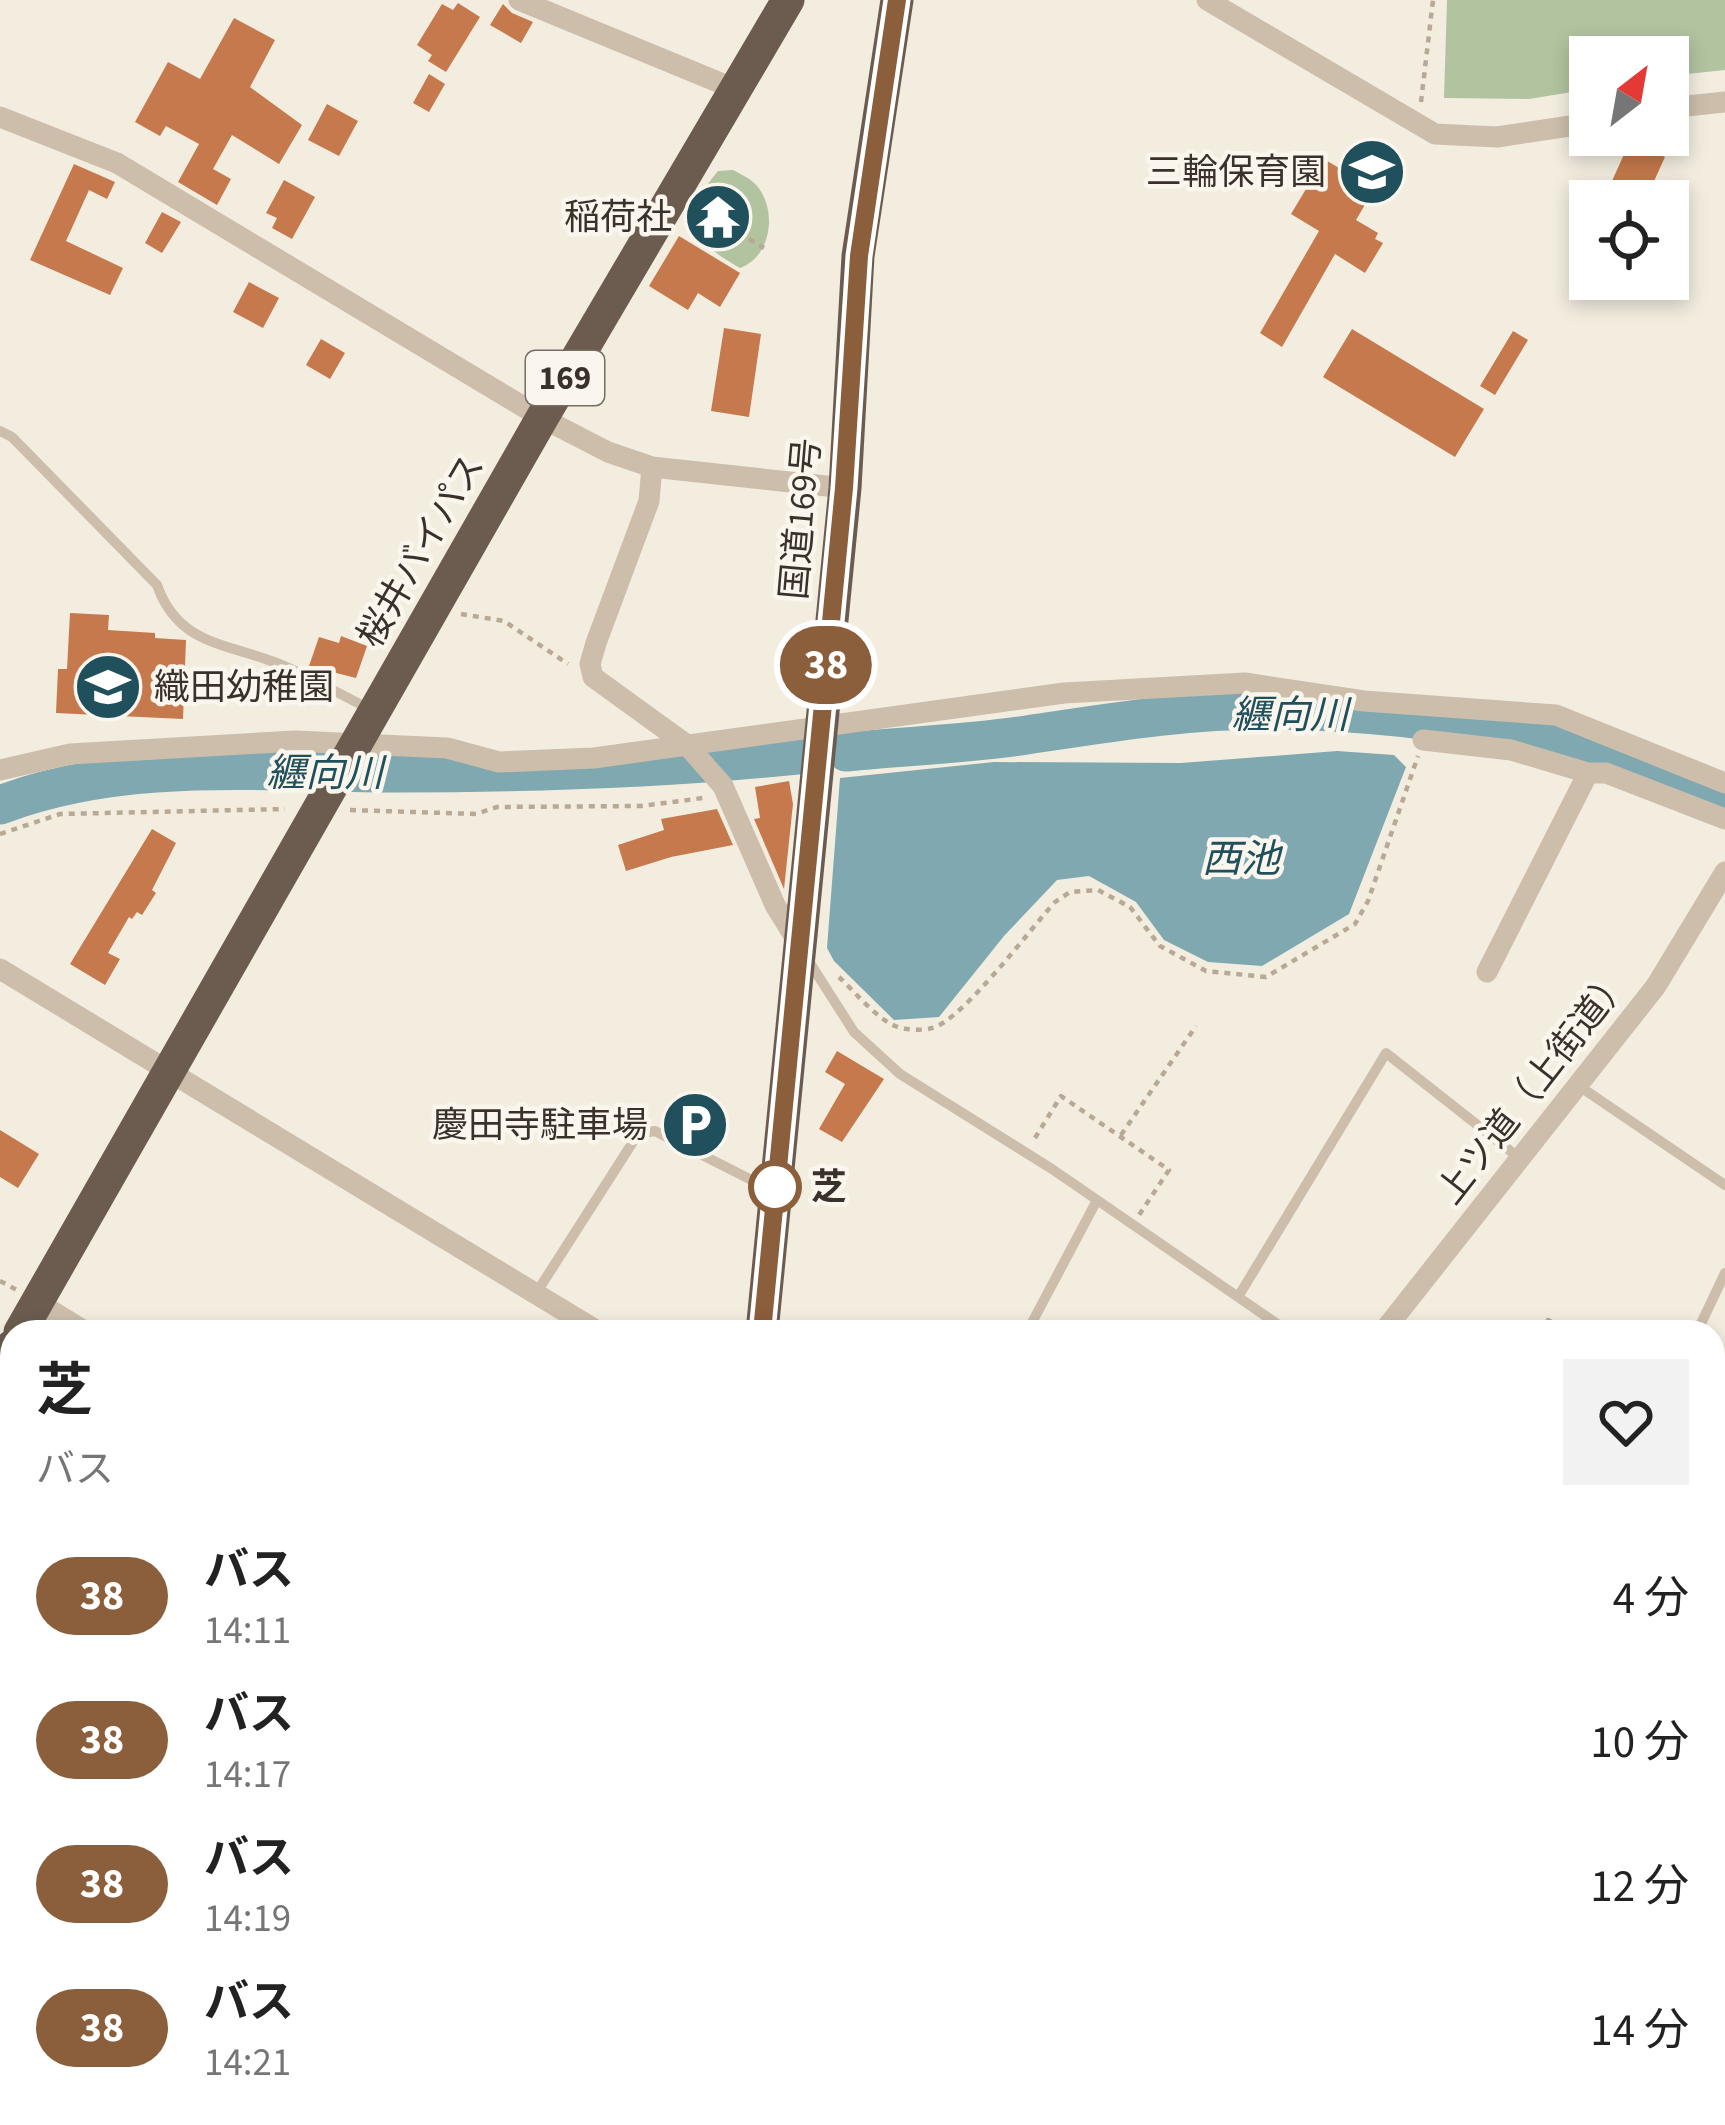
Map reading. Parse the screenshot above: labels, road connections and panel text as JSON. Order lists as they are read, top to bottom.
{
  "streets": {
    "highway": ["169", "国道169号", "桜井バイパス"],
    "street": ["上ツ道（上街道）"]
  },
  "water": ["纒向川", "西池"],
  "places": {
    "school or university": ["三輪保育園", "織田幼稚園"],
    "temple": ["稲荷社"],
    "parking": ["慶田寺駐車場"],
    "other": ["芝"]
  },
  "lines": ["bus line 38"],
  "north": "top right",
  "page": {
    "on_map": "38",
    "heading": ["芝", "バス"],
    "list": [
      {
        "mark": "38",
        "name": "バス",
        "note": "14:11",
        "value": "4 分"
      },
      {
        "mark": "38",
        "name": "バス",
        "note": "14:17",
        "value": "10 分"
      },
      {
        "mark": "38",
        "name": "バス",
        "note": "14:19",
        "value": "12 分"
      },
      {
        "mark": "38",
        "name": "バス",
        "note": "14:21",
        "value": "14 分"
      }
    ]
  }
}
